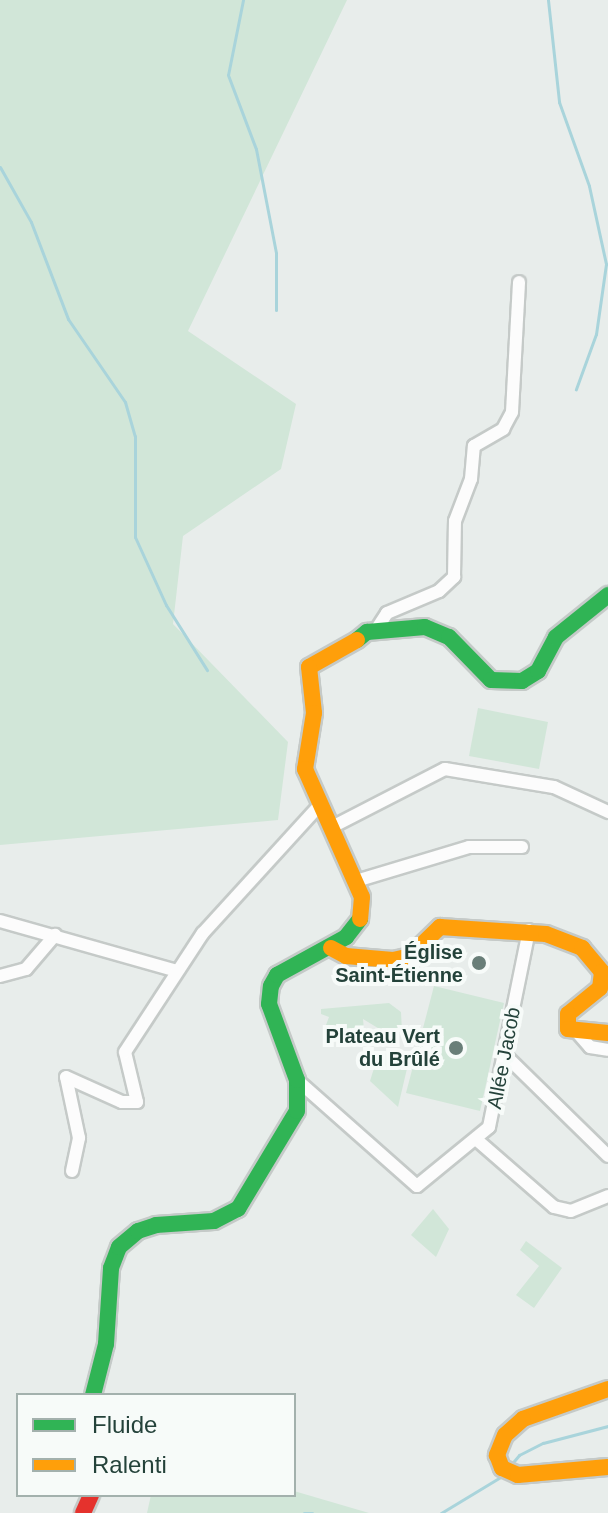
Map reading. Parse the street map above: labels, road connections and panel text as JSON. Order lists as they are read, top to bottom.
{
  "streets": {
    "street": ["Allée Jacob"]
  },
  "places": ["Église Saint-Étienne", "Plateau Vert du Brûlé"],
  "legend": ["Fluide", "Ralenti"]
}
